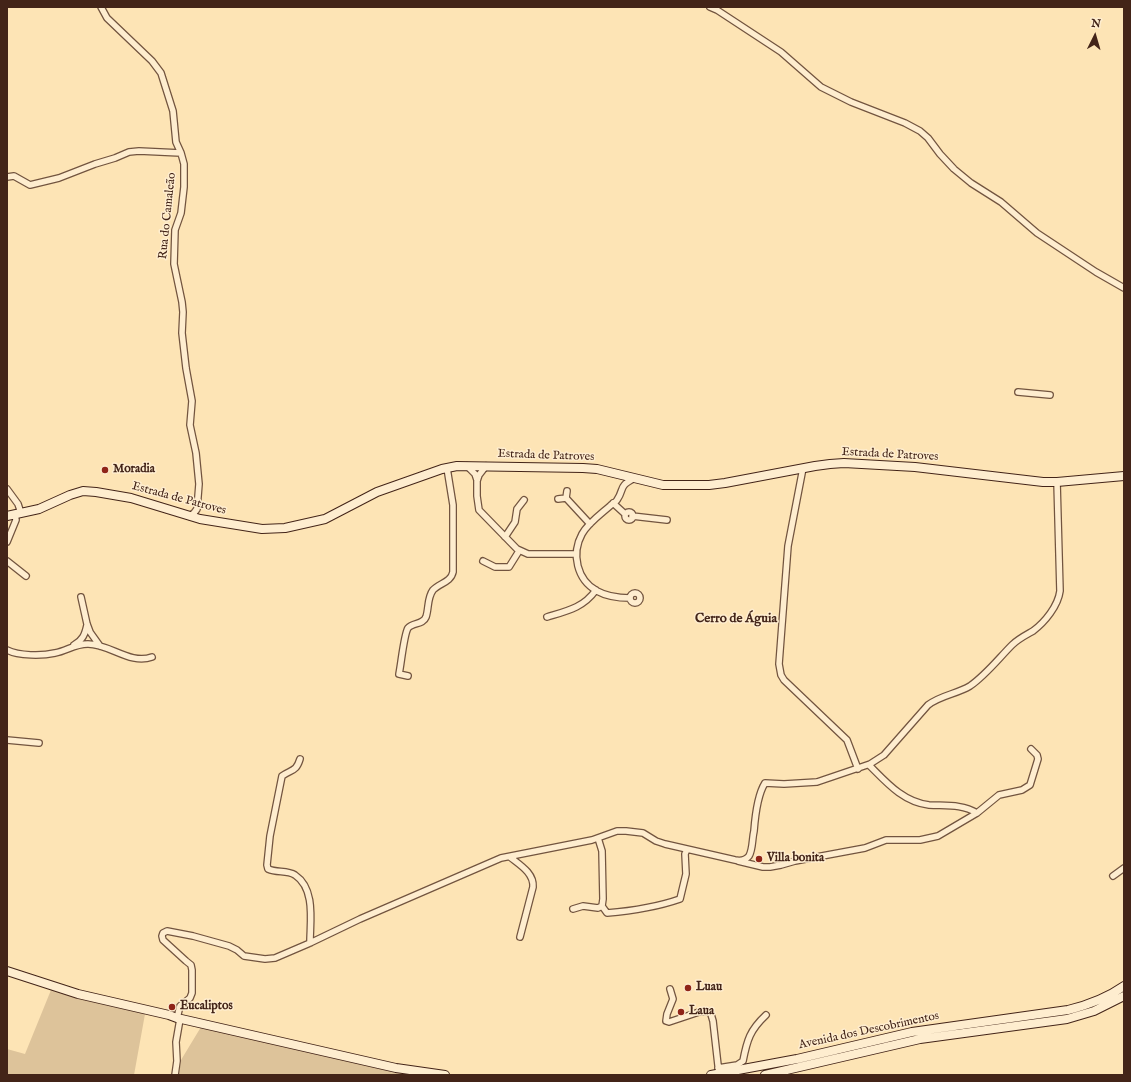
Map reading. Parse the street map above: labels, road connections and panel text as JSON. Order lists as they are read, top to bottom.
{
  "streets": {
    "main road": ["Estrada de Patroves", "Avenida dos Descobrimentos"],
    "street": ["Rua do Camaleão"]
  },
  "districts": ["Cerro de Águia"],
  "places": [
    "Moradia",
    "Villa bonita",
    "Luau",
    "Eucaliptos",
    "Laua"
  ],
  "north": "top"
}
